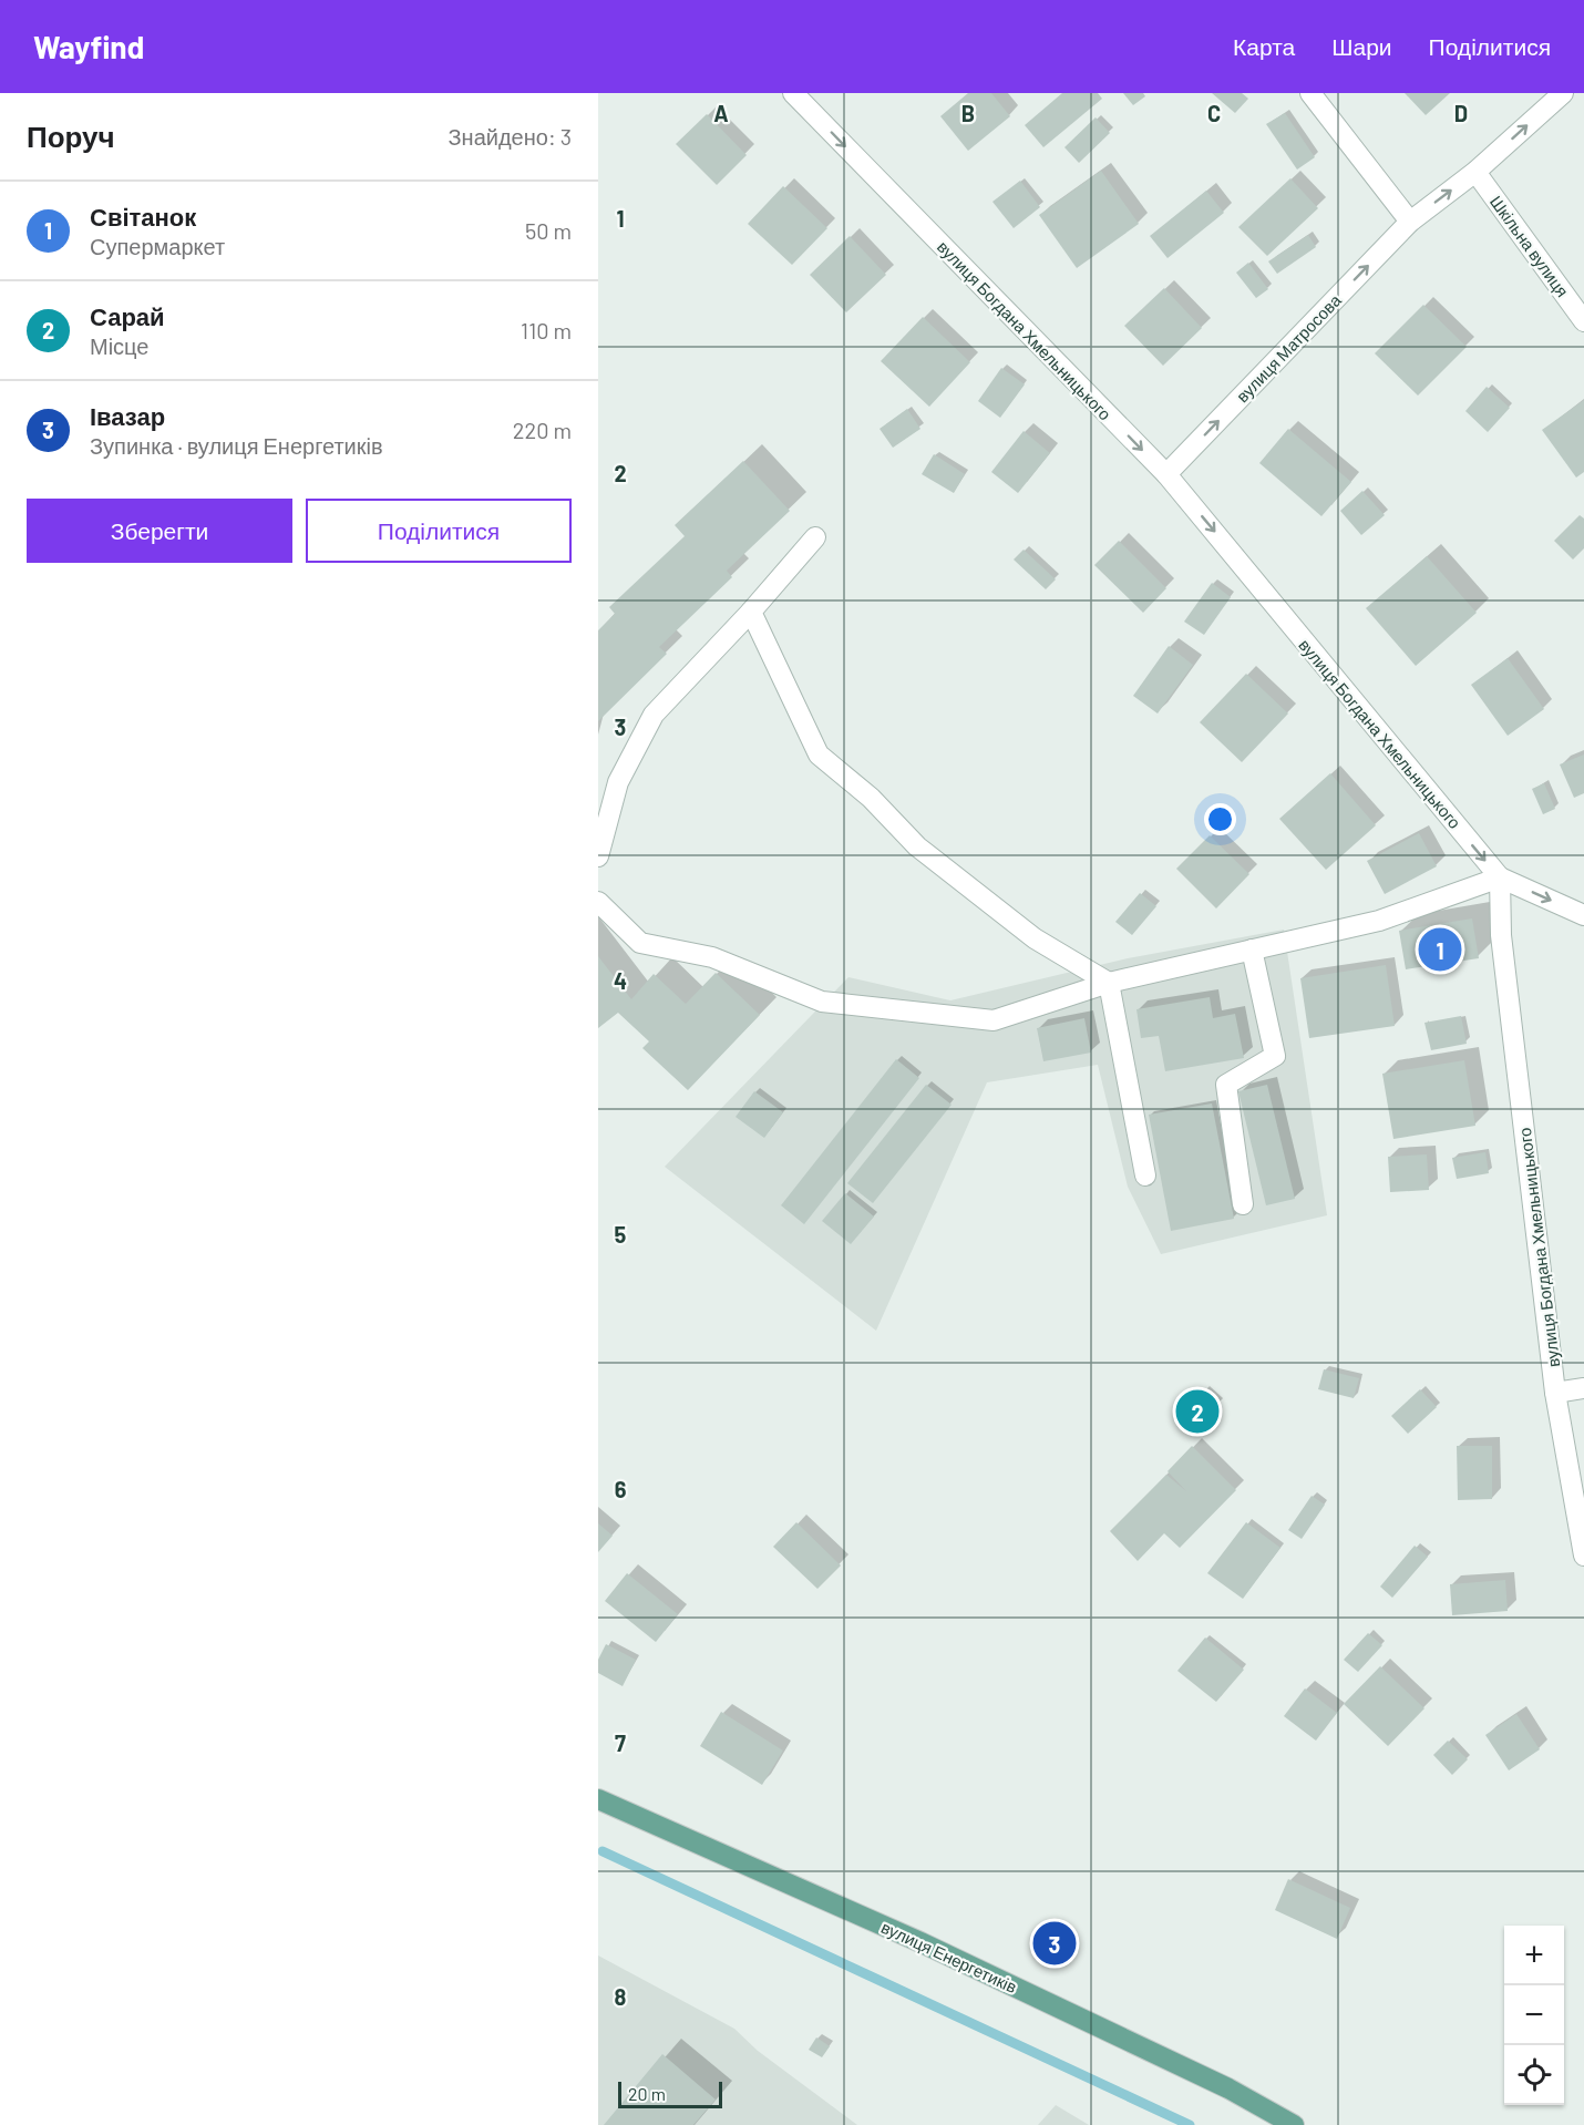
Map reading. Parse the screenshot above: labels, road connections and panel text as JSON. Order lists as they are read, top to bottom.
{
  "streets": {
    "main road": ["вулиця Енергетиків"],
    "street": ["Шкільна вулиця", "вулиця Богдана Хмельницького", "вулиця Матросова"]
  },
  "crossings": [
    ["Шкільна вулиця", "вулиця Матросова"],
    ["вулиця Богдана Хмельницького", "вулиця Матросова"]
  ],
  "one_way": ["вулиця Богдана Хмельницького", "вулиця Матросова"],
  "scale_bar": "20 m",
  "page": {
    "header": "Wayfind",
    "nav": ["Карта", "Шари", "Поділитися"],
    "heading": ["Поруч", "Знайдено: 3"],
    "list": [
      {
        "mark": "1",
        "name": "Світанок",
        "note": "Супермаркет",
        "value": "50 m"
      },
      {
        "mark": "2",
        "name": "Сарай",
        "note": "Місце",
        "value": "110 m"
      },
      {
        "mark": "3",
        "name": "Івазар",
        "note": "Зупинка · вулиця Енергетиків",
        "value": "220 m"
      }
    ],
    "buttons": ["Зберегти", "Поділитися"],
    "pins": ["1", "2", "3"],
    "map_buttons": ["+", "−"],
    "scale": "20 m"
  },
  "grid": {
    "columns": [
      "A",
      "B",
      "C",
      "D"
    ],
    "rows": [
      "1",
      "2",
      "3",
      "4",
      "5",
      "6",
      "7",
      "8"
    ]
  }
}
